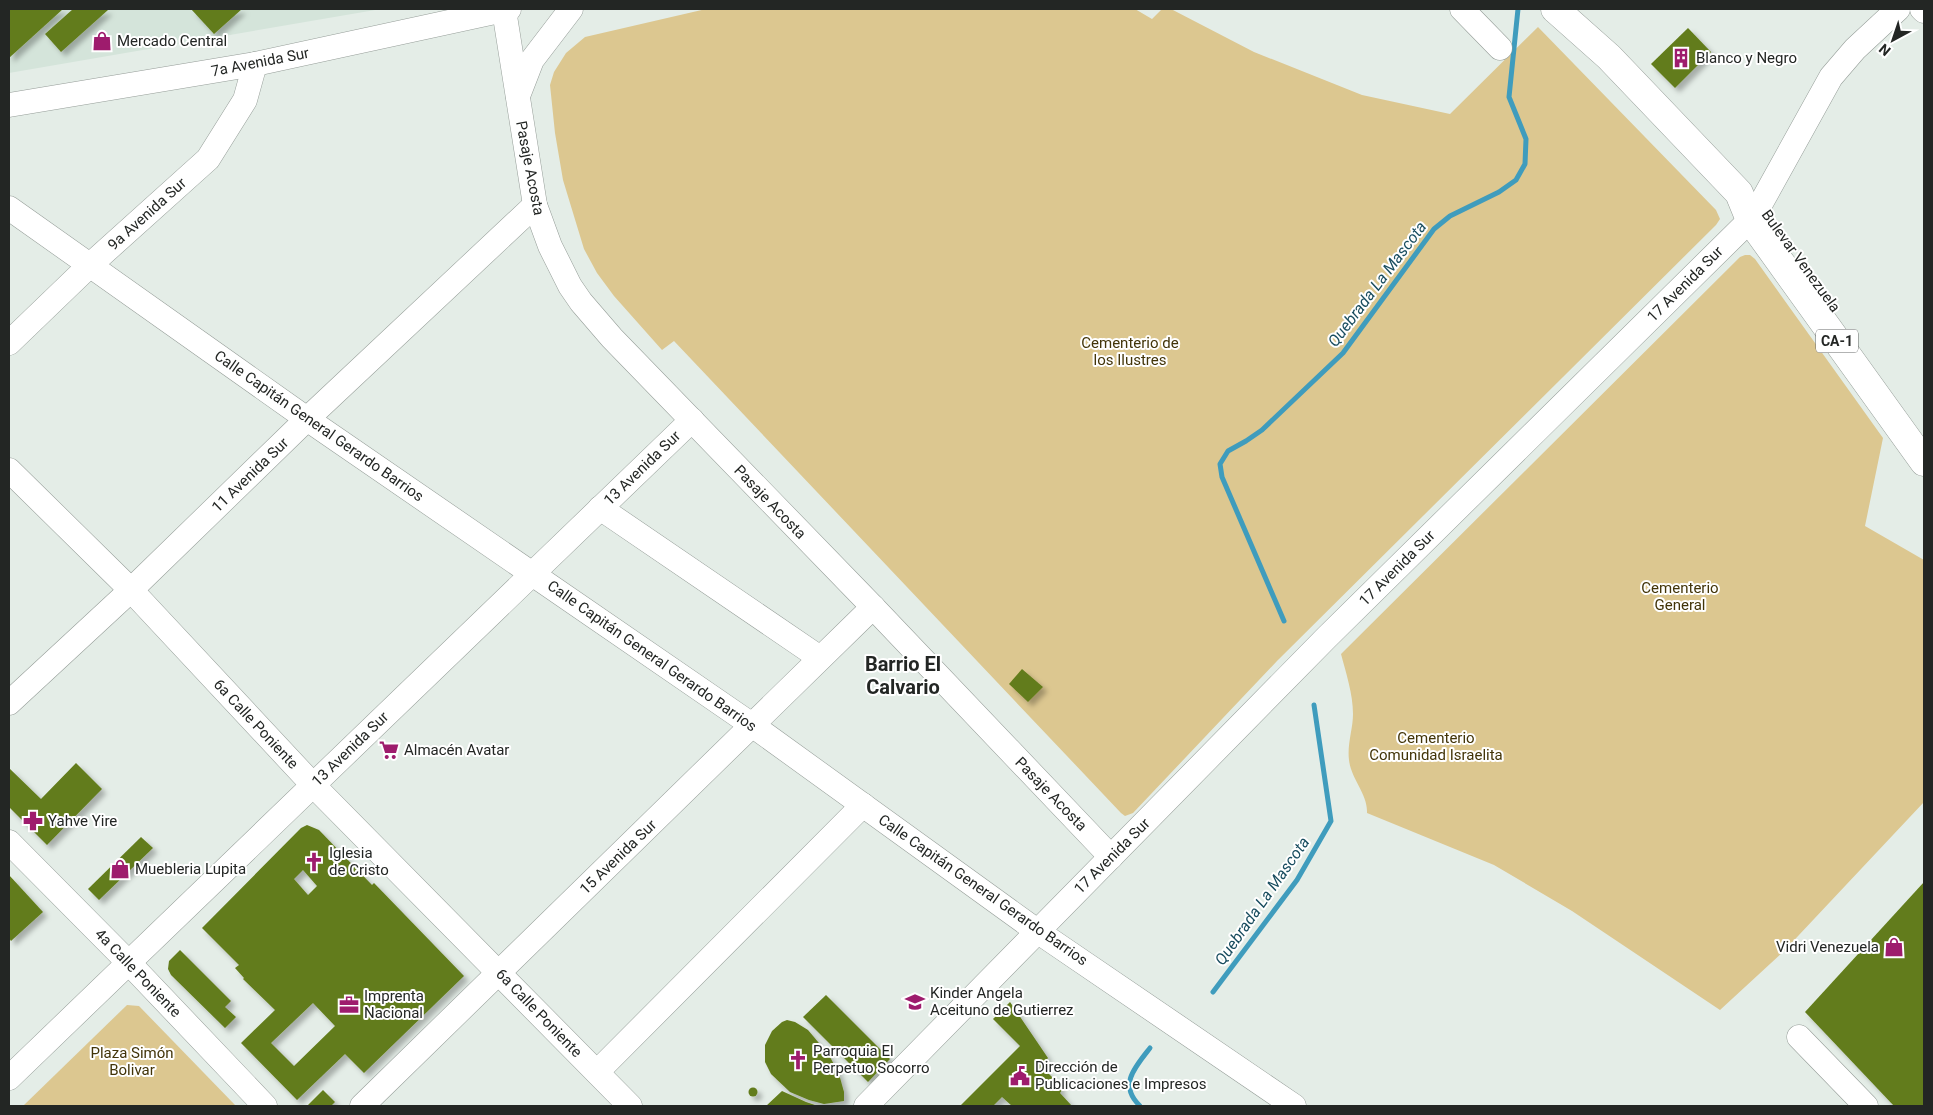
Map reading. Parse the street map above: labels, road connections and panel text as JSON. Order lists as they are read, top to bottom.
{
  "streets": {
    "highway": ["Bulevar Venezuela", "CA-1"],
    "street": [
      "7a Avenida Sur",
      "Pasaje Acosta",
      "9a Avenida Sur",
      "17 Avenida Sur",
      "Calle Capitán General Gerardo Barrios",
      "13 Avenida Sur",
      "11 Avenida Sur",
      "6a Calle Poniente",
      "15 Avenida Sur",
      "4a Calle Poniente"
    ]
  },
  "crossings": [
    ["7a Avenida Sur", "Pasaje Acosta"],
    ["7a Avenida Sur", "9a Avenida Sur"],
    ["Pasaje Acosta", "17 Avenida Sur"],
    ["Pasaje Acosta", "13 Avenida Sur"],
    ["Pasaje Acosta", "11 Avenida Sur"],
    ["Pasaje Acosta", "15 Avenida Sur"],
    ["9a Avenida Sur", "Calle Capitán General Gerardo Barrios"],
    ["Bulevar Venezuela", "17 Avenida Sur"],
    ["17 Avenida Sur", "Calle Capitán General Gerardo Barrios"],
    ["Calle Capitán General Gerardo Barrios", "13 Avenida Sur"],
    ["Calle Capitán General Gerardo Barrios", "11 Avenida Sur"],
    ["Calle Capitán General Gerardo Barrios", "15 Avenida Sur"],
    ["13 Avenida Sur", "6a Calle Poniente"],
    ["13 Avenida Sur", "4a Calle Poniente"],
    ["11 Avenida Sur", "6a Calle Poniente"],
    ["6a Calle Poniente", "15 Avenida Sur"]
  ],
  "districts": ["Barrio El Calvario"],
  "water": ["Quebrada La Mascota"],
  "parks": [
    "Cementerio de los Ilustres",
    "Cementerio General",
    "Cementerio Comunidad Israelita",
    "Plaza Simón Bolivar"
  ],
  "places": {
    "shop": ["Mercado Central", "Muebleria Lupita", "Vidri Venezuela"],
    "building": ["Blanco y Negro"],
    "supermarket": ["Almacén Avatar"],
    "pharmacy": ["Yahve Yire"],
    "church": ["Iglesia de Cristo", "Parroquia El Perpetuo Socorro"],
    "school or university": ["Kinder Angela Aceituno de Gutierrez"],
    "office": ["Imprenta Nacional"],
    "public building": ["Dirección de Publicaciones e Impresos"]
  },
  "north": "bottom left"
}
